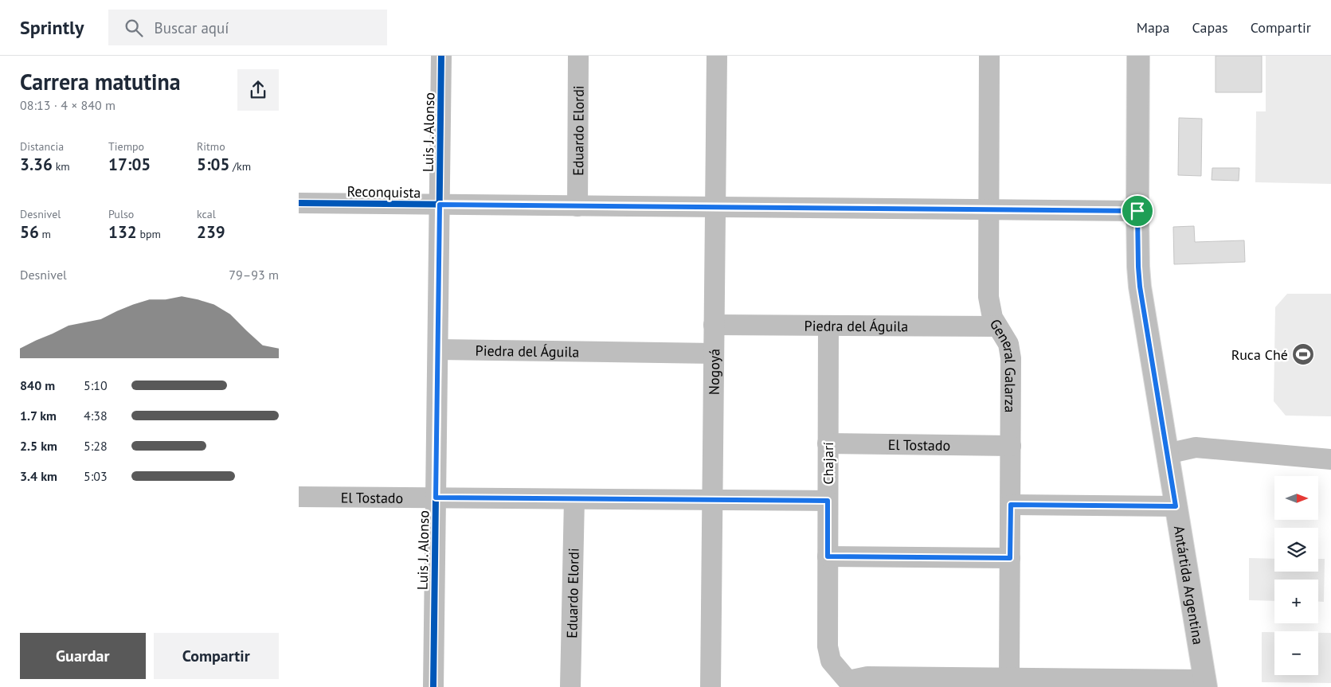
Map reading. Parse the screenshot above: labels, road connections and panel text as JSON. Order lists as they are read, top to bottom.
{
  "streets": {
    "main road": ["Antártida Argentina"],
    "street": [
      "Eduardo Elordi",
      "Luis J. Alonso",
      "Reconquista",
      "Piedra del Águila",
      "General Galarza",
      "Nogoyá",
      "El Tostado",
      "Chajarí"
    ]
  },
  "crossings": [
    ["Eduardo Elordi", "Reconquista"],
    ["Eduardo Elordi", "El Tostado"],
    ["Luis J. Alonso", "Reconquista"],
    ["Luis J. Alonso", "Piedra del Águila"],
    ["Luis J. Alonso", "El Tostado"],
    ["Reconquista", "General Galarza"],
    ["Reconquista", "Nogoyá"],
    ["Reconquista", "Antártida Argentina"],
    ["Piedra del Águila", "General Galarza"],
    ["Piedra del Águila", "Nogoyá"],
    ["Piedra del Águila", "Chajarí"],
    ["General Galarza", "El Tostado"],
    ["Nogoyá", "El Tostado"],
    ["El Tostado", "Chajarí"]
  ],
  "places": {
    "sports": ["Ruca Ché"]
  },
  "north": "right",
  "page": {
    "header": "Sprintly",
    "search": "Buscar aquí",
    "nav": ["Mapa", "Capas", "Compartir"],
    "heading": ["Carrera matutina", "08:13 · 4 × 840 m"],
    "stats": [
      ["Distancia", "3.36 km"],
      ["Tiempo", "17:05"],
      ["Ritmo", "5:05 /km"],
      ["Desnivel", "56 m"],
      ["Pulso", "132 bpm"],
      ["kcal", "239"]
    ],
    "chart": ["Desnivel", "79–93 m"],
    "list": [
      {
        "name": "840 m",
        "note": "5:10"
      },
      {
        "name": "1.7 km",
        "note": "4:38"
      },
      {
        "name": "2.5 km",
        "note": "5:28"
      },
      {
        "name": "3.4 km",
        "note": "5:03"
      }
    ],
    "map_buttons": ["+", "−"],
    "buttons": ["Guardar", "Compartir"]
  }
}
